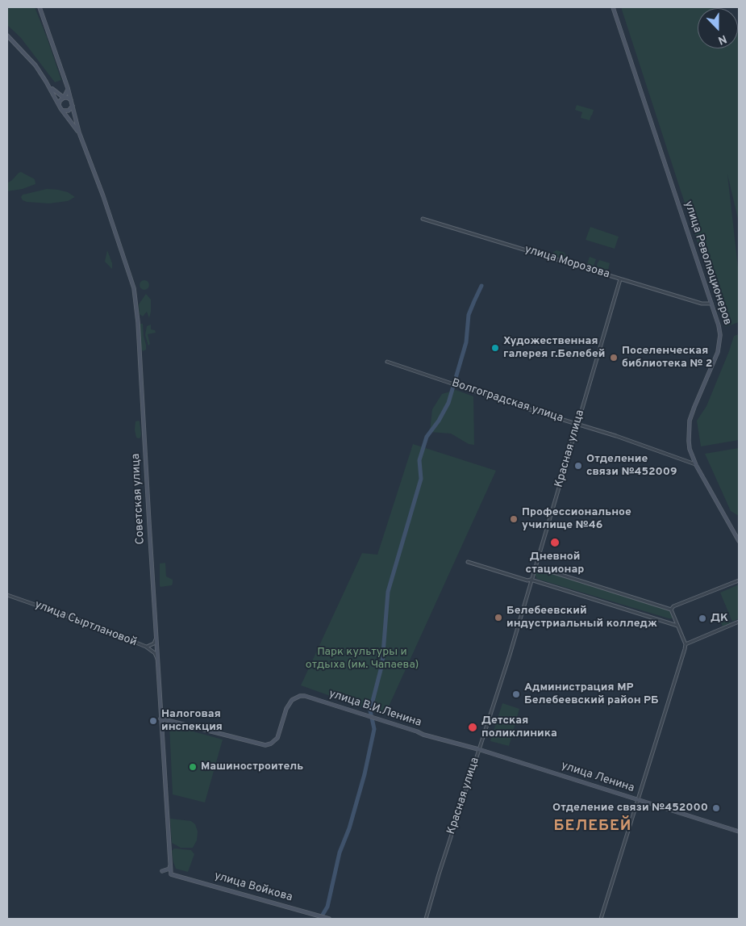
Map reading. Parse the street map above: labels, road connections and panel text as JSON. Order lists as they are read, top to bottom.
{
  "streets": {
    "main road": [
      "улица Революционеров",
      "Советская улица",
      "улица В.И.Ленина",
      "улица Ленина",
      "улица Войкова"
    ],
    "street": [
      "улица Морозова",
      "Волгоградская улица",
      "Красная улица",
      "улица Сыртлановой"
    ]
  },
  "crossings": [
    ["улица Морозова", "улица Революционеров"],
    ["улица Морозова", "Красная улица"],
    ["улица Революционеров", "Волгоградская улица"],
    ["Волгоградская улица", "Красная улица"],
    ["Красная улица", "улица Ленина"],
    ["Советская улица", "улица Сыртлановой"],
    ["Советская улица", "улица В.И.Ленина"],
    ["Советская улица", "улица Войкова"],
    ["улица В.И.Ленина", "улица Ленина"]
  ],
  "districts": ["БЕЛЕБЕЙ"],
  "parks": ["Парк культуры и отдыха (им. Чапаева)"],
  "places": [
    "Художественная галерея г.Белебей",
    "Поселенческая библиотека № 2",
    "Отделение связи №452009",
    "Профессиональное училище №46",
    "Дневной стационар",
    "Белебеевский индустриальный колледж",
    "ДК",
    "Администрация МР Белебеевский район РБ",
    "Налоговая инспекция",
    "Детская поликлиника",
    "Машиностроитель",
    "Отделение связи №452000"
  ],
  "north": "bottom"
}
